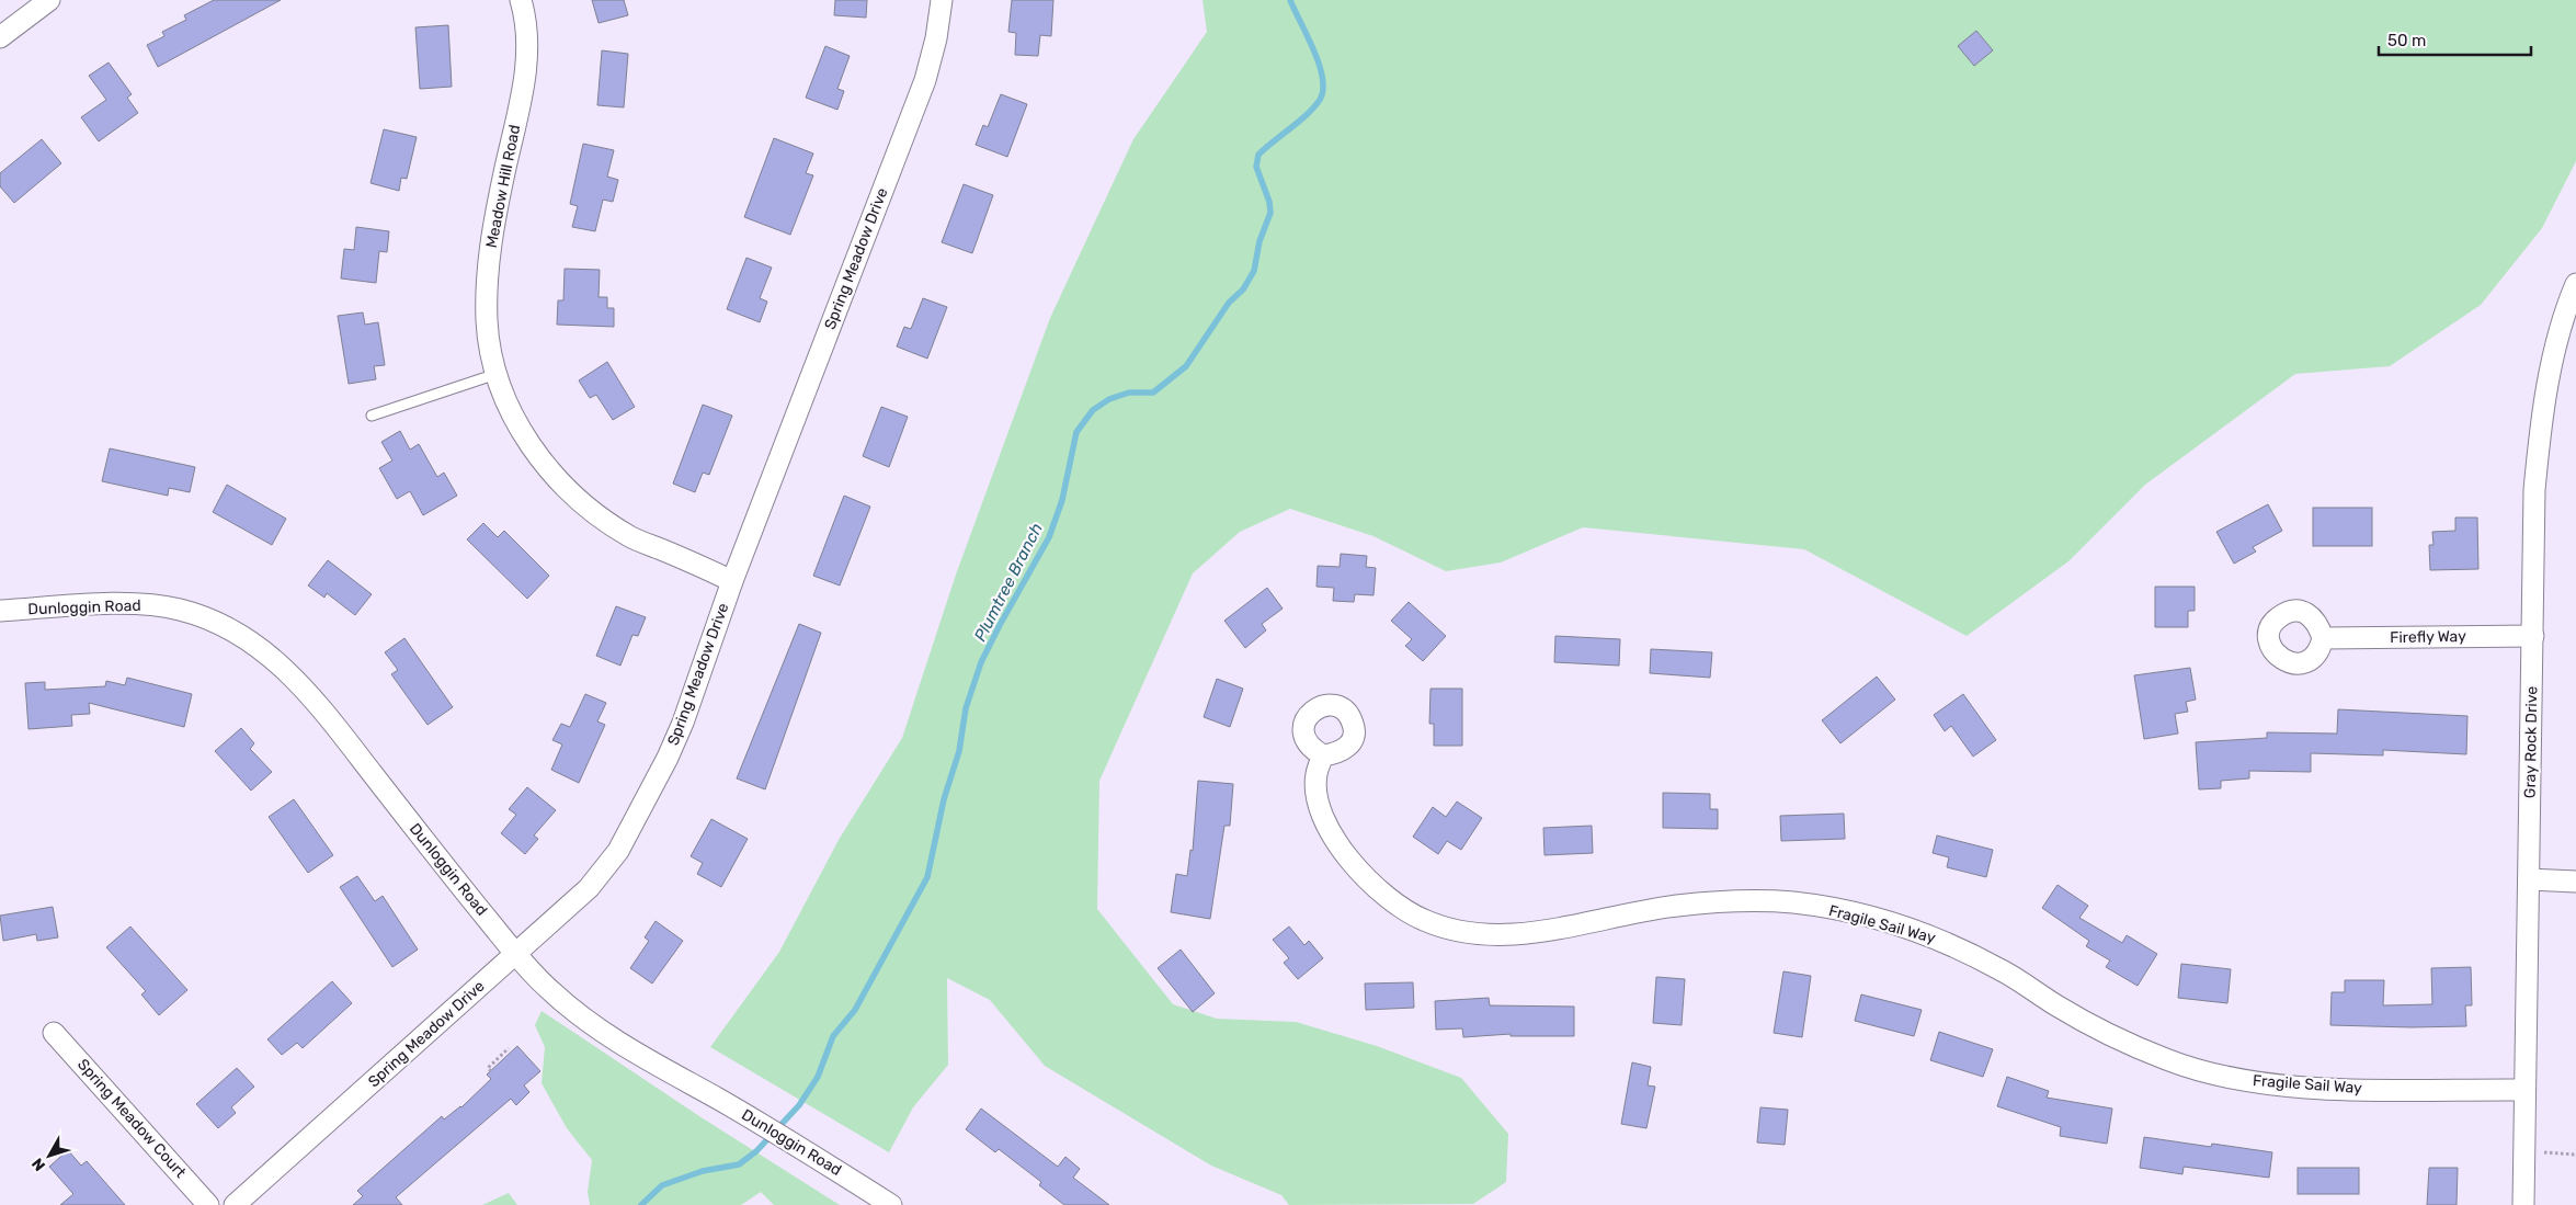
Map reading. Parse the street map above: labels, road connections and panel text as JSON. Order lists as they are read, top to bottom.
{
  "streets": {
    "street": [
      "Meadow Hill Road",
      "Spring Meadow Drive",
      "Dunloggin Road",
      "Firefly Way",
      "Gray Rock Drive",
      "Fragile Sail Way",
      "Spring Meadow Court"
    ]
  },
  "crossings": [
    ["Meadow Hill Road", "Spring Meadow Drive"],
    ["Spring Meadow Drive", "Dunloggin Road"],
    ["Firefly Way", "Gray Rock Drive"],
    ["Gray Rock Drive", "Fragile Sail Way"]
  ],
  "water": ["Plumtree Branch"],
  "scale_bar": "50 m",
  "north": "bottom left"
}
